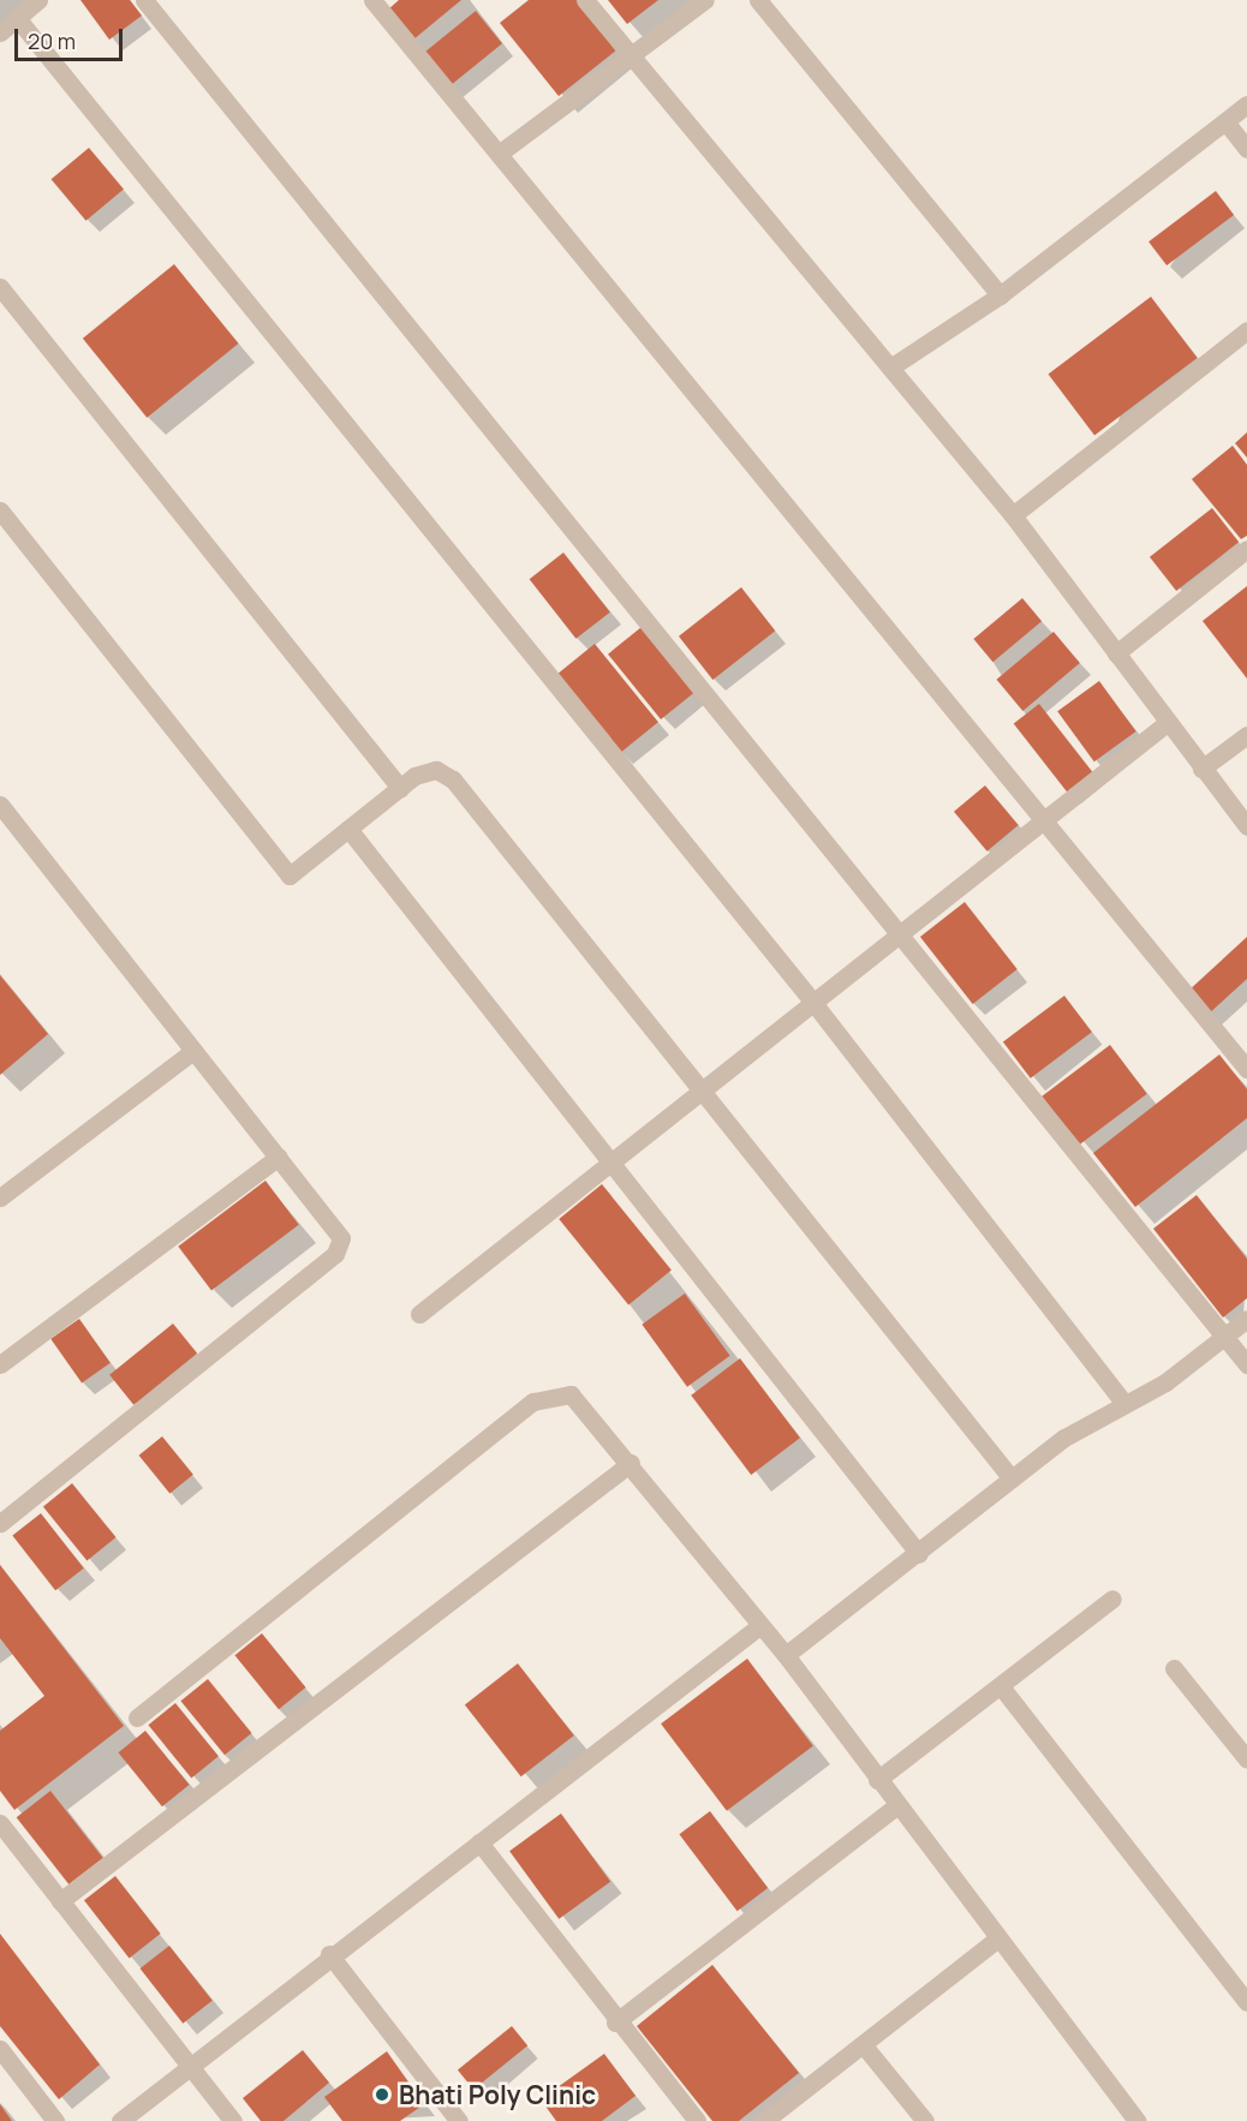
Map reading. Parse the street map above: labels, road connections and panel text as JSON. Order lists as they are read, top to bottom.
{
  "places": ["Bhati Poly Clinic"],
  "scale_bar": "20 m"
}
